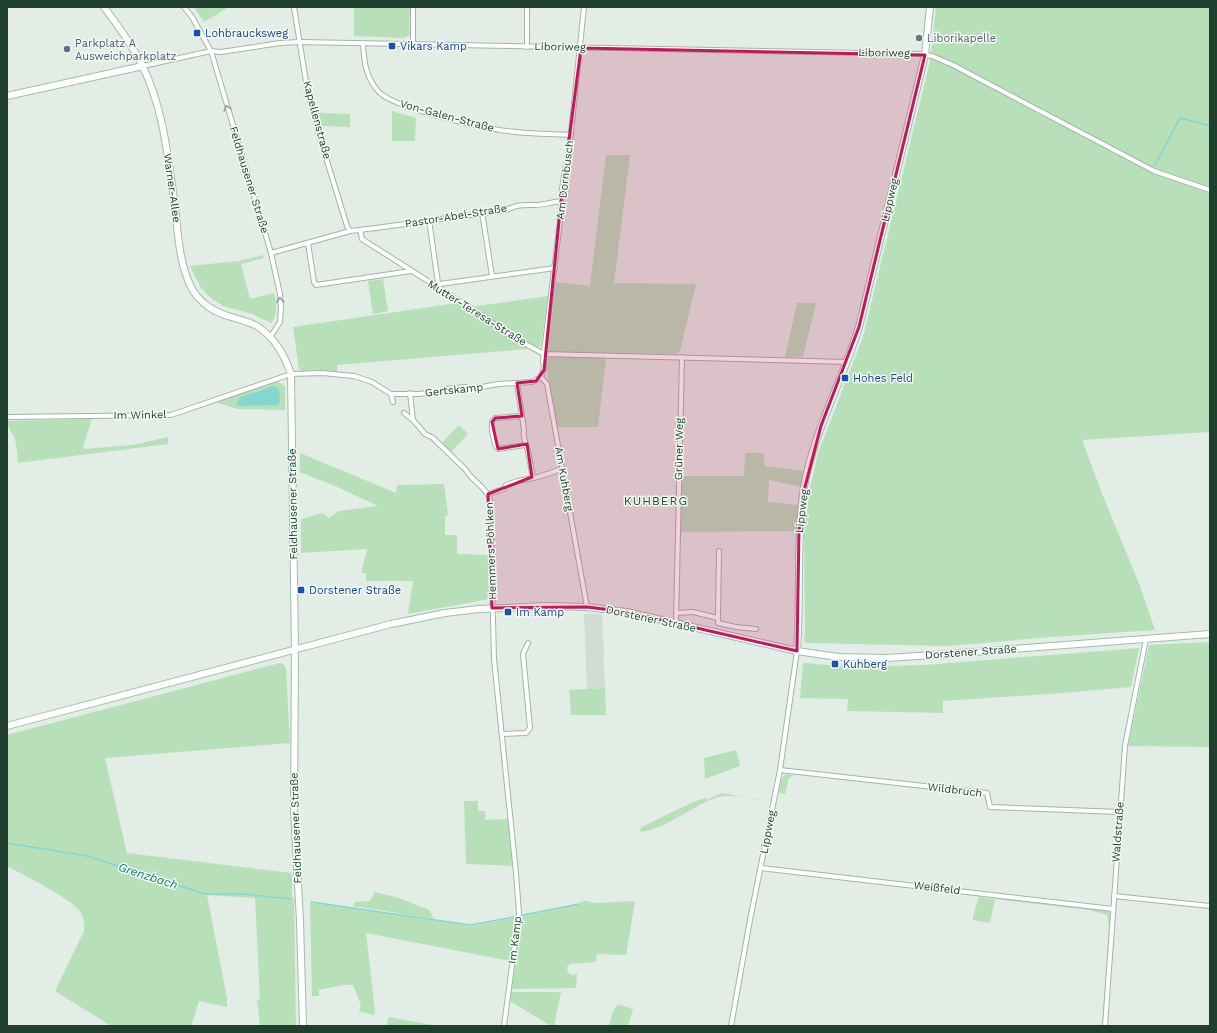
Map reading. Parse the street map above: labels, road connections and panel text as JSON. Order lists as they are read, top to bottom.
{
  "streets": {
    "main road": [
      "Feldhausener Straße",
      "Warner-Allee",
      "Lippweg",
      "Dorstener Straße"
    ],
    "street": [
      "Liboriweg",
      "Von-Galen-Straße",
      "Kapellenstraße",
      "Am Dornbusch",
      "Pastor-Abel-Straße",
      "Mutter-Teresa-Straße",
      "Gertskamp",
      "Im Winkel",
      "Grüner Weg",
      "Am Kuhberg",
      "Hemmers Pöhlken",
      "Wildbruch",
      "Waldstraße",
      "Weißfeld",
      "Im Kamp"
    ]
  },
  "crossings": [
    ["Liboriweg", "Von-Galen-Straße"],
    ["Liboriweg", "Kapellenstraße"],
    ["Liboriweg", "Feldhausener Straße"],
    ["Liboriweg", "Am Dornbusch"],
    ["Liboriweg", "Lippweg"],
    ["Von-Galen-Straße", "Am Dornbusch"],
    ["Kapellenstraße", "Pastor-Abel-Straße"],
    ["Feldhausener Straße", "Warner-Allee"],
    ["Feldhausener Straße", "Im Winkel"],
    ["Feldhausener Straße", "Dorstener Straße"],
    ["Am Dornbusch", "Pastor-Abel-Straße"],
    ["Am Dornbusch", "Mutter-Teresa-Straße"],
    ["Lippweg", "Dorstener Straße"],
    ["Lippweg", "Wildbruch"],
    ["Lippweg", "Weißfeld"],
    ["Pastor-Abel-Straße", "Mutter-Teresa-Straße"],
    ["Gertskamp", "Am Kuhberg"],
    ["Grüner Weg", "Dorstener Straße"],
    ["Am Kuhberg", "Hemmers Pöhlken"],
    ["Am Kuhberg", "Dorstener Straße"],
    ["Hemmers Pöhlken", "Dorstener Straße"],
    ["Hemmers Pöhlken", "Im Kamp"],
    ["Dorstener Straße", "Waldstraße"],
    ["Dorstener Straße", "Im Kamp"],
    ["Wildbruch", "Waldstraße"],
    ["Waldstraße", "Weißfeld"]
  ],
  "districts": ["KUHBERG"],
  "water": ["Grenzbach"],
  "places": {
    "transit": [
      "Lohbraucksweg",
      "Vikars Kamp",
      "Hohes Feld",
      "Dorstener Straße",
      "Im Kamp",
      "Kuhberg"
    ],
    "other": ["Liborikapelle", "Parkplatz A Ausweichparkplatz"]
  }
}
